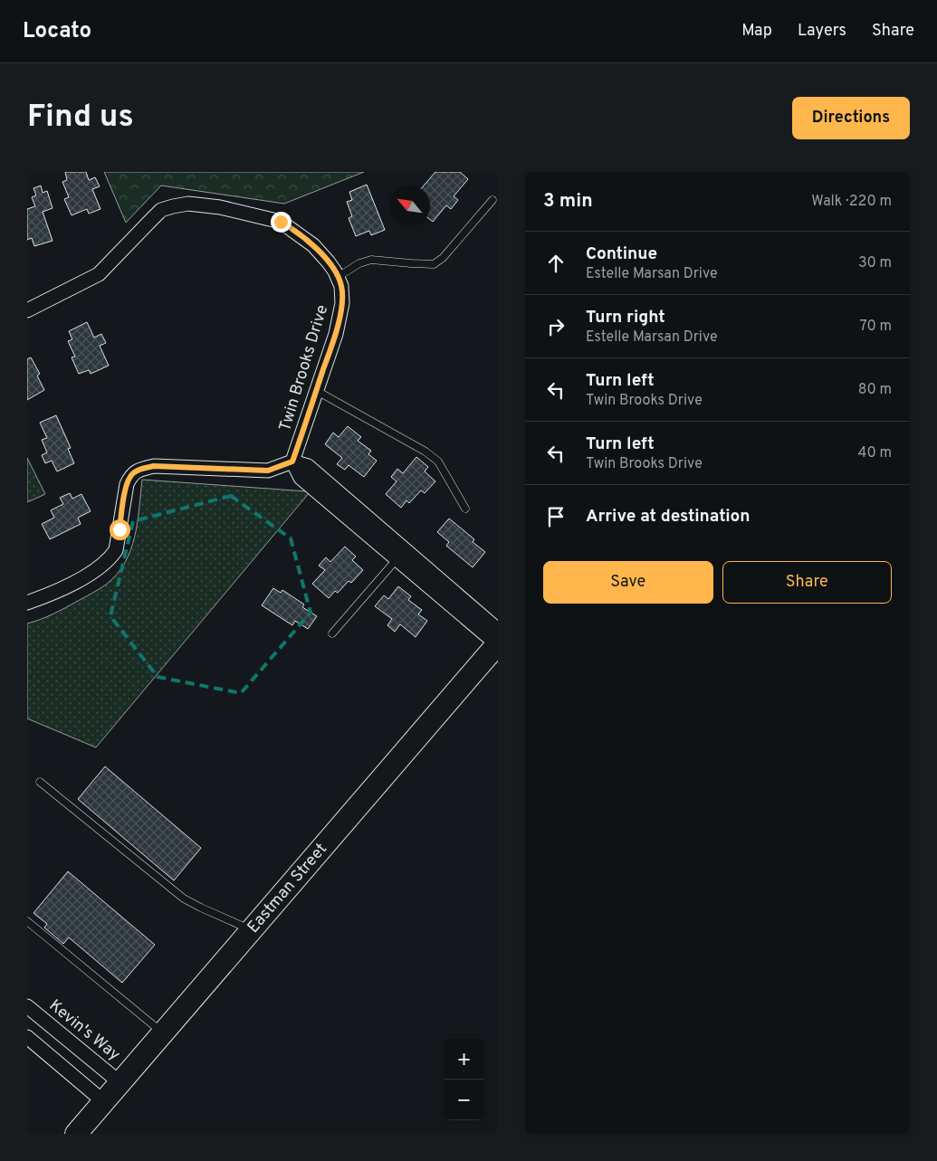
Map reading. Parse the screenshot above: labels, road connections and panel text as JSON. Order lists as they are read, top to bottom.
{
  "streets": {
    "main road": ["Eastman Street"],
    "street": ["Twin Brooks Drive", "Kevin's Way"]
  },
  "crossings": [
    ["Eastman Street", "Kevin's Way"]
  ],
  "north": "top left",
  "page": {
    "header": "Locato",
    "nav": ["Map", "Layers", "Share"],
    "buttons": [
      "Directions",
      ["Save", "Share"]
    ],
    "title": "Find us",
    "heading": ["3 min", "Walk · 220 m"],
    "list": [
      ["Continue", "Estelle Marsan Drive", "30 m"],
      ["Turn right", "Estelle Marsan Drive", "70 m"],
      ["Turn left", "Twin Brooks Drive", "80 m"],
      ["Turn left", "Twin Brooks Drive", "40 m"],
      "Arrive at destination"
    ],
    "map_buttons": ["+", "−"]
  }
}
